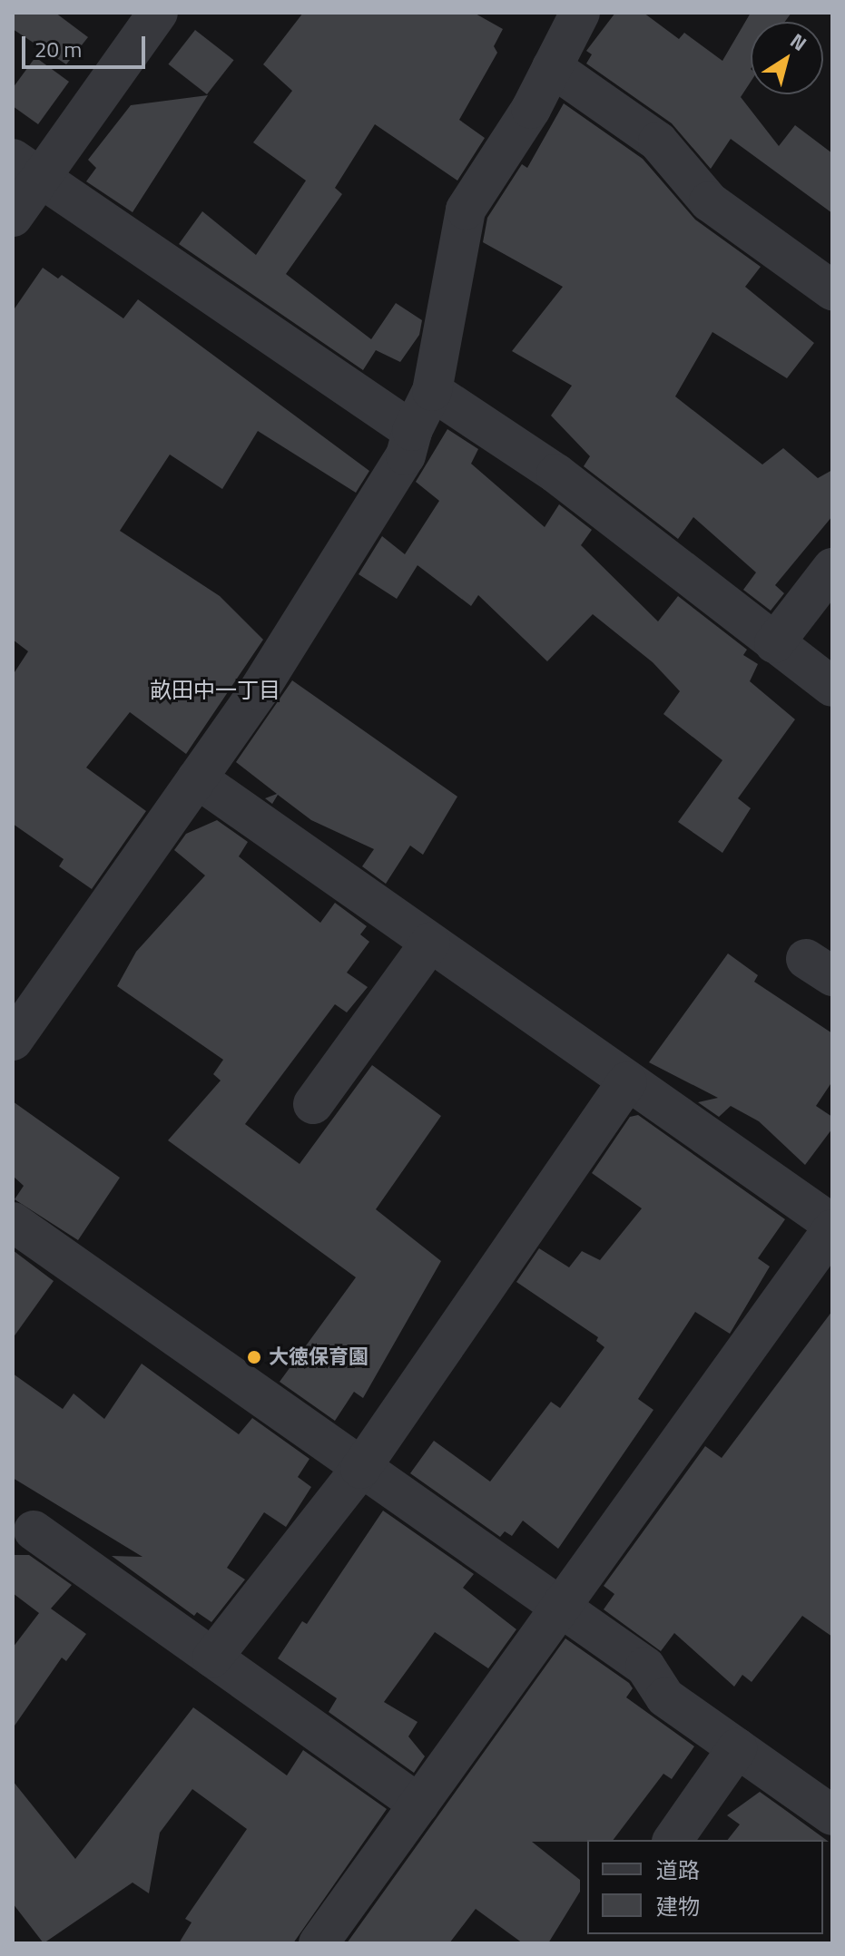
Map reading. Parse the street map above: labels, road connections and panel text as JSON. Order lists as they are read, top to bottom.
{
  "districts": ["畝田中一丁目"],
  "places": ["大徳保育園"],
  "legend": ["道路", "建物"],
  "scale_bar": "20 m",
  "north": "top right"
}
